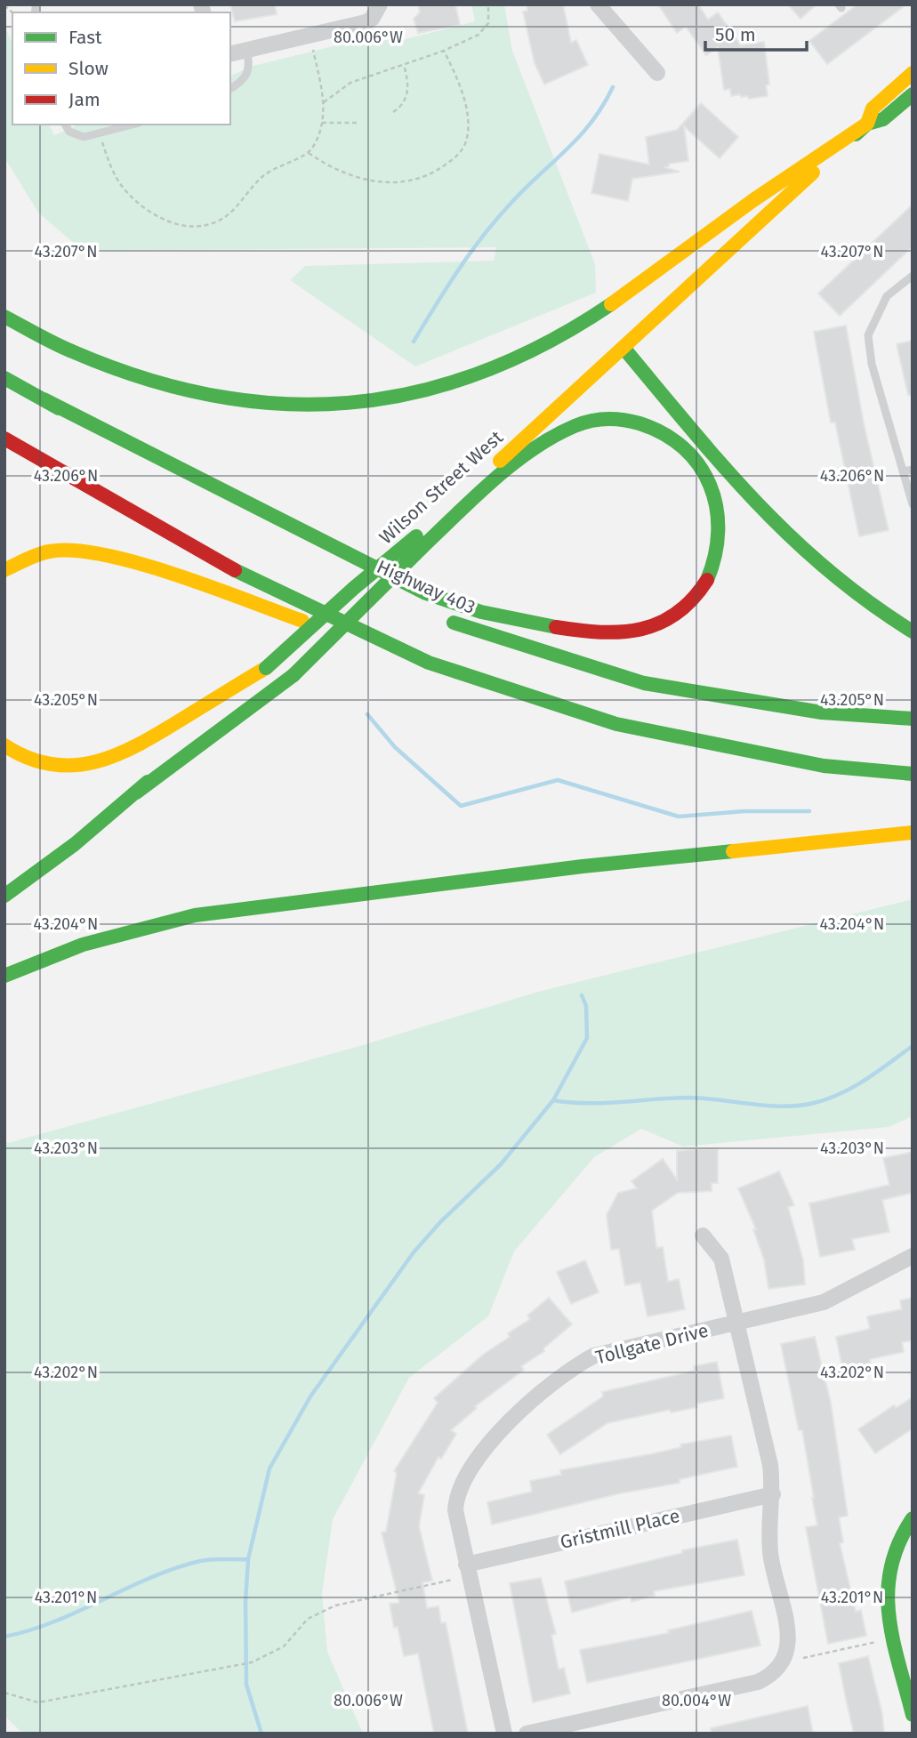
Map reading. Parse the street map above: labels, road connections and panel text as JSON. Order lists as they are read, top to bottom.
{
  "streets": {
    "main road": ["Wilson Street West", "Highway 403"],
    "street": ["Tollgate Drive", "Gristmill Place"]
  },
  "crossings": [
    ["Tollgate Drive", "Gristmill Place"]
  ],
  "legend": ["Fast", "Slow", "Jam"],
  "scale_bar": "50 m",
  "coordinates": [
    "80.006°W",
    "43.207°N",
    "43.206°N",
    "43.205°N",
    "43.204°N",
    "43.203°N",
    "43.202°N",
    "43.201°N",
    "80.004°W"
  ]
}
